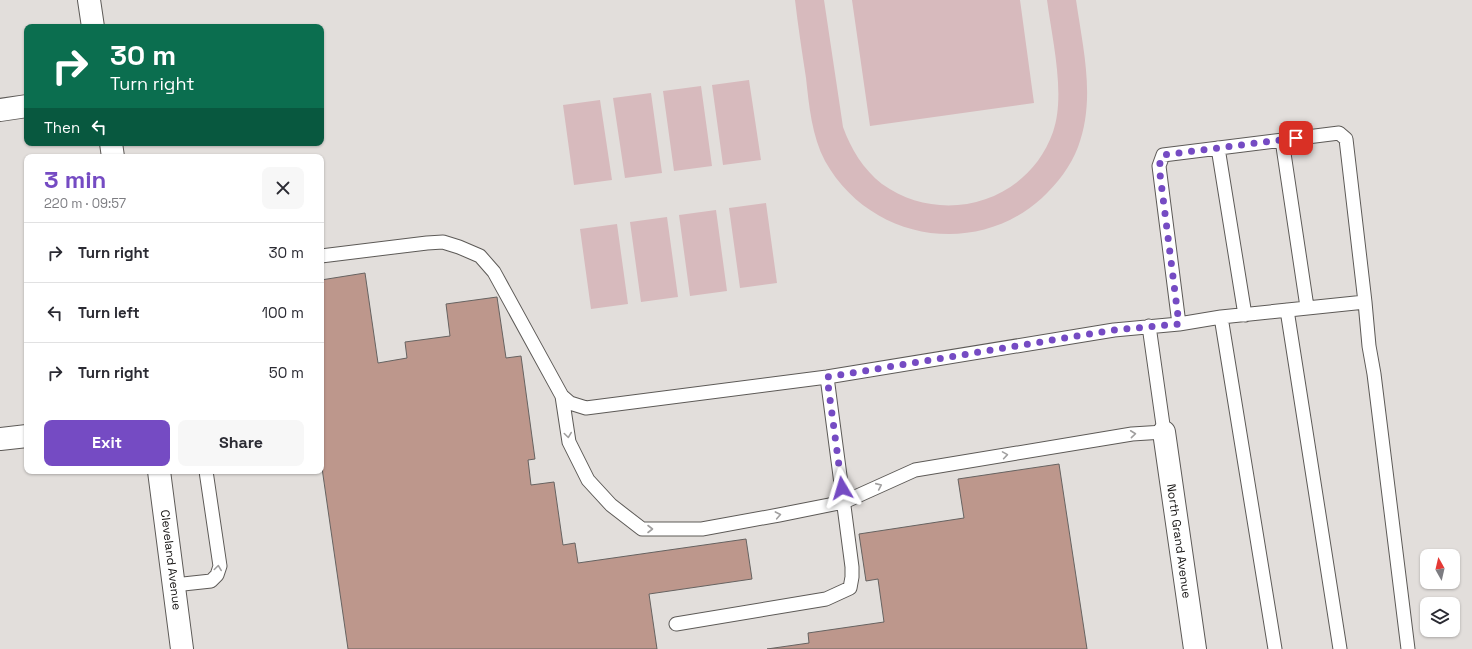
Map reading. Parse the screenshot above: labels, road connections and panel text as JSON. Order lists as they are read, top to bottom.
{
  "streets": {
    "street": ["North Grand Avenue", "Cleveland Avenue"]
  },
  "north": "top",
  "page": {
    "turn": ["30 m", "Turn right"],
    "then": "Then",
    "heading": ["3 min", "220 m · 09:57"],
    "list": [
      {
        "name": "Turn right",
        "value": "30 m"
      },
      {
        "name": "Turn left",
        "value": "100 m"
      },
      {
        "name": "Turn right",
        "value": "50 m"
      }
    ],
    "buttons": ["Exit", "Share"]
  }
}
